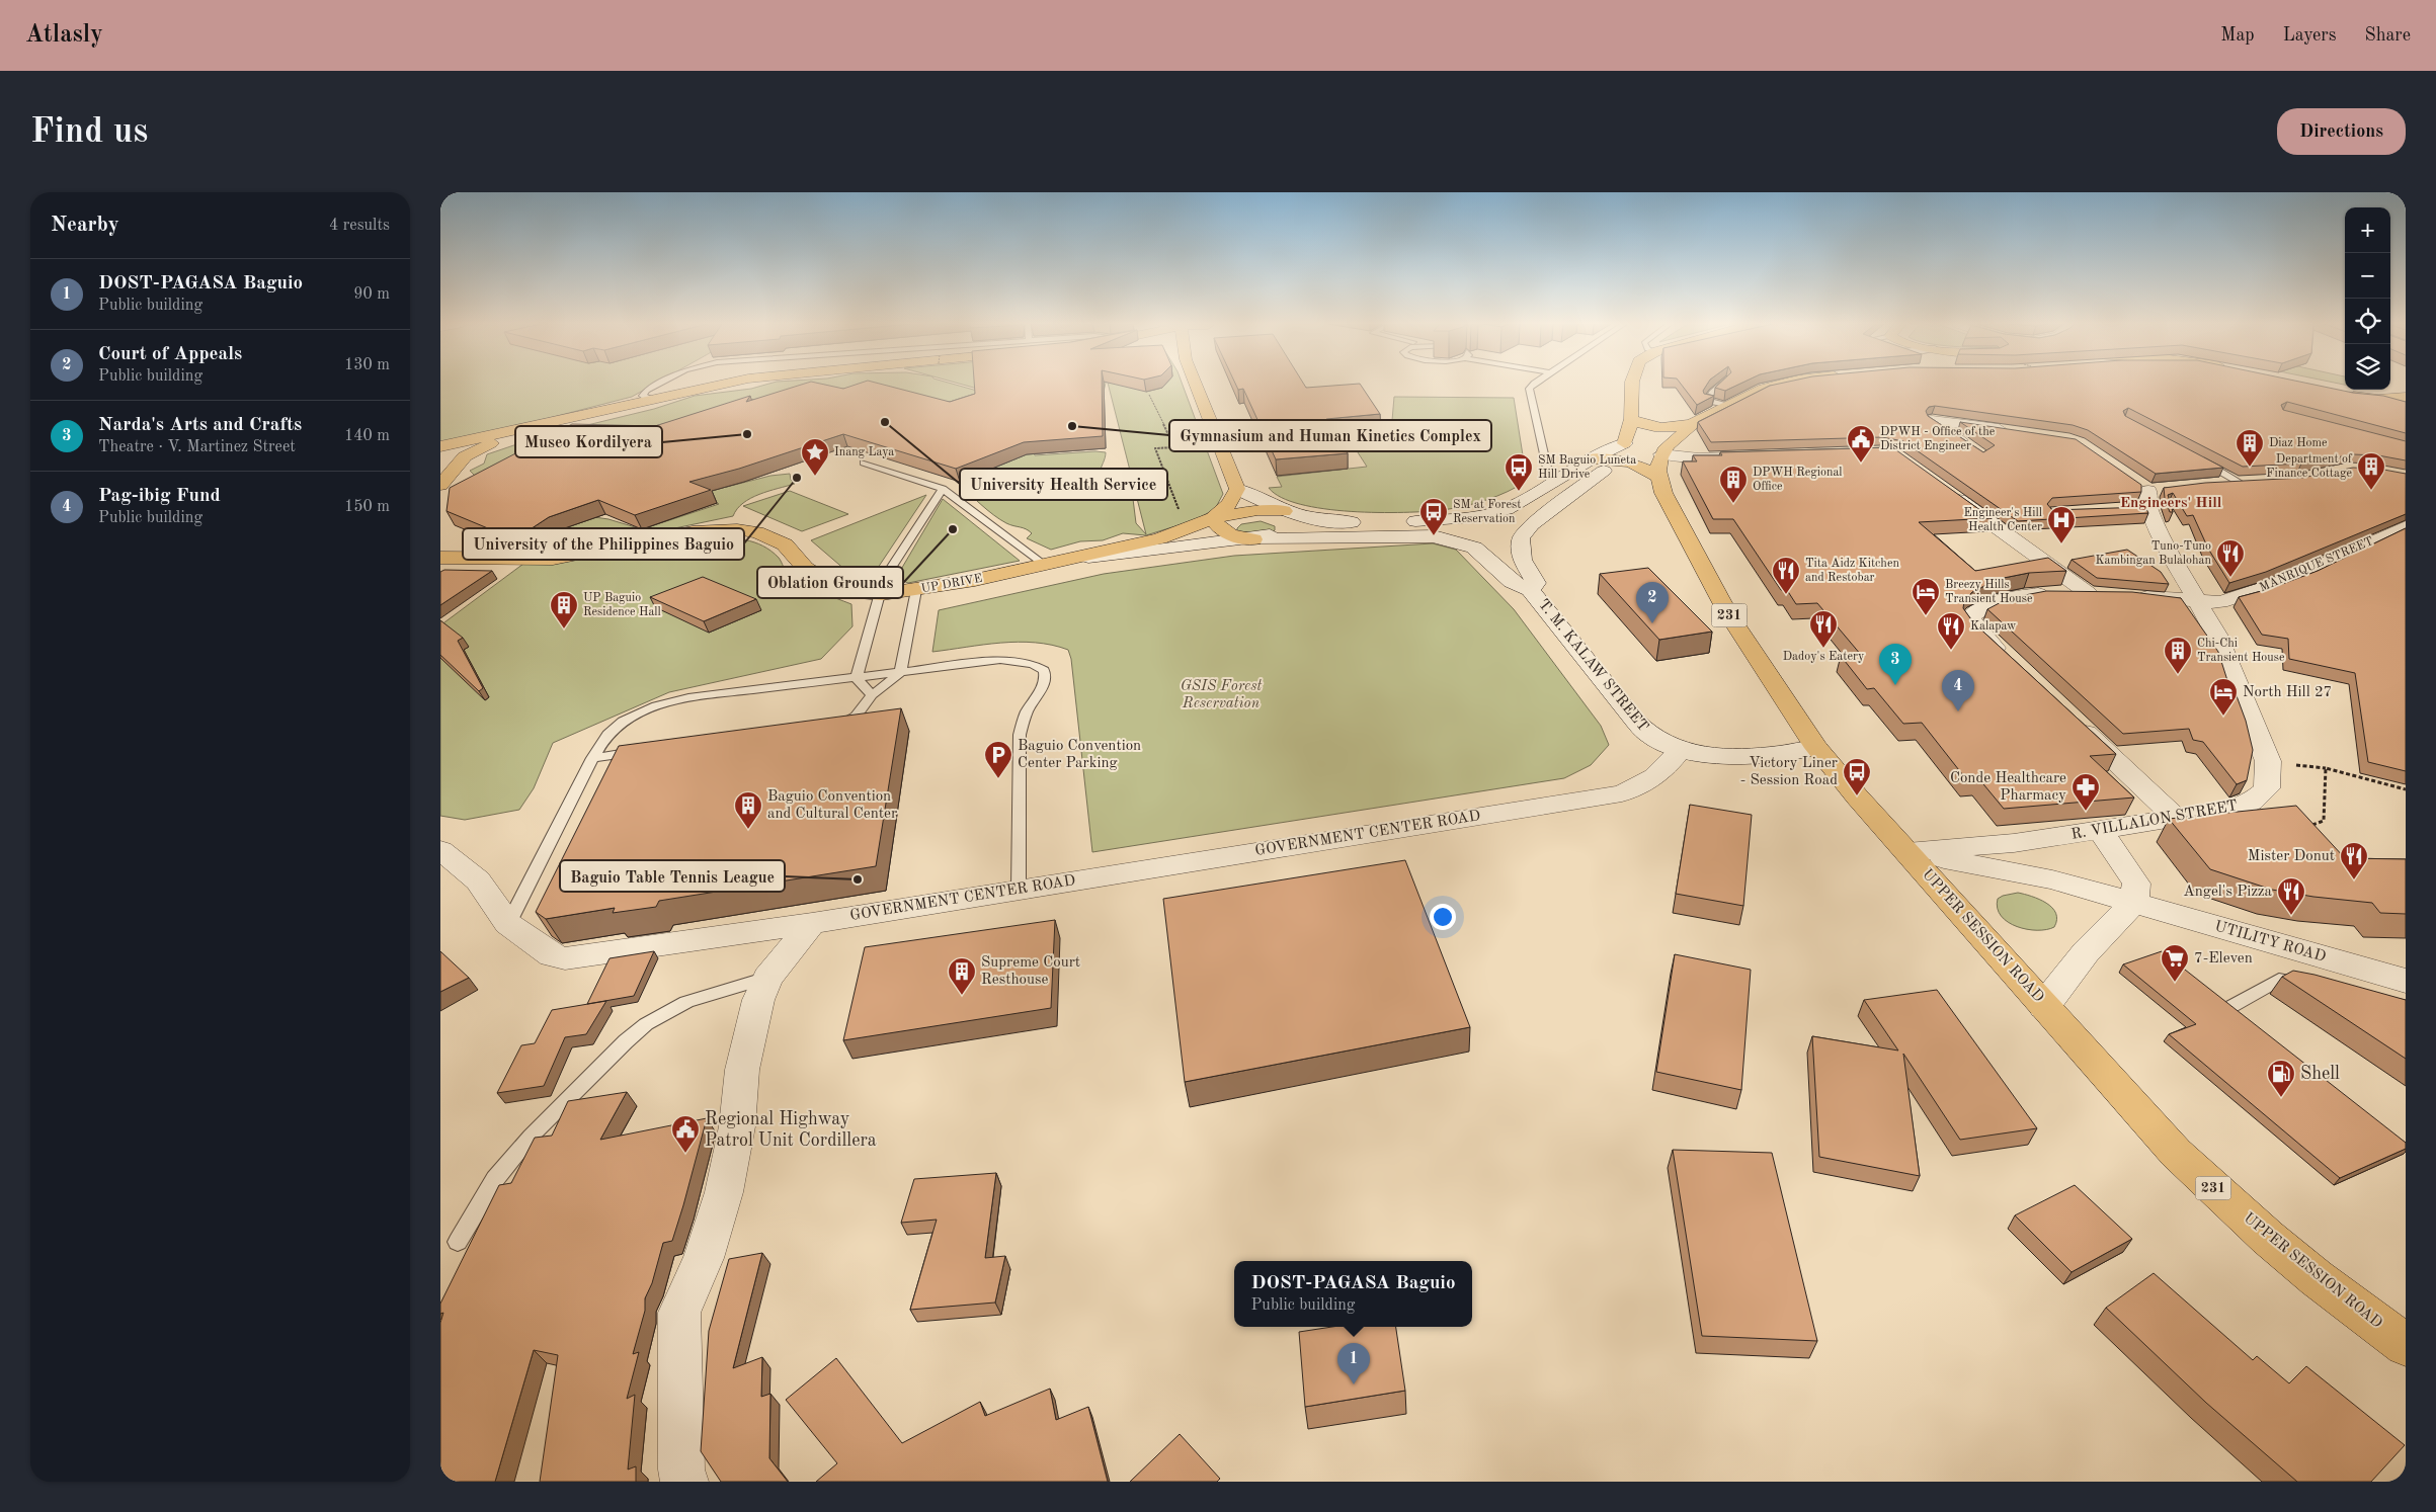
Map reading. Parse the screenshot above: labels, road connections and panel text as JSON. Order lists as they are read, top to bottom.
{
  "streets": {
    "main road": ["UP DRIVE", "231", "UPPER SESSION ROAD"],
    "street": [
      "MANRIQUE STREET",
      "T. M. KALAW STREET",
      "R. VILLALON STREET",
      "GOVERNMENT CENTER ROAD",
      "UTILITY ROAD"
    ]
  },
  "crossings": [
    ["MANRIQUE STREET", "R. VILLALON STREET"],
    ["UP DRIVE", "T. M. KALAW STREET"],
    ["T. M. KALAW STREET", "GOVERNMENT CENTER ROAD"],
    ["T. M. KALAW STREET", "UPPER SESSION ROAD"],
    ["R. VILLALON STREET", "UPPER SESSION ROAD"],
    ["R. VILLALON STREET", "UTILITY ROAD"],
    ["UPPER SESSION ROAD", "UTILITY ROAD"]
  ],
  "districts": ["Engineers' Hill"],
  "parks": ["GSIS Forest Reservation"],
  "places": {
    "other": [
      "University Health Service",
      "Gymnasium and Human Kinetics Complex",
      "Museo Kordilyera",
      "University of the Philippines Baguio",
      "Oblation Grounds",
      "Baguio Table Tennis League"
    ],
    "public building": ["DPWH - Office of the District Engineer", "Regional Highway Patrol Unit Cordillera"],
    "building": [
      "Diaz Home",
      "Department of Finance Cottage",
      "DPWH Regional Office",
      "UP Baguio Residence Hall",
      "Chi-Chi Transient House",
      "Baguio Convention and Cultural Center",
      "Supreme Court Resthouse"
    ],
    "place": ["Inang Laya"],
    "bus stop": ["SM Baguio Luneta Hill Drive", "SM at Forest Reservation", "Victory Liner - Session Road"],
    "hospital": ["Engineer's Hill Health Center"],
    "restaurant": [
      "Tuno-Tuno Kambingan Bulalohan",
      "Tita Aidz Kitchen and Restobar",
      "Dadoy's Eatery",
      "Kalapaw",
      "Mister Donut",
      "Angel's Pizza"
    ],
    "hotel": ["Breezy Hills Transient House", "North Hill 27"],
    "parking": ["Baguio Convention Center Parking"],
    "pharmacy": ["Conde Healthcare Pharmacy"],
    "supermarket": ["7-Eleven"],
    "fuel station": ["Shell"]
  },
  "page": {
    "header": "Atlasly",
    "nav": ["Map", "Layers", "Share"],
    "buttons": "Directions",
    "title": "Find us",
    "heading": ["Nearby", "4 results"],
    "map_buttons": ["+", "−"],
    "list": [
      {
        "mark": "1",
        "name": "DOST-PAGASA Baguio",
        "note": "Public building",
        "value": "90 m"
      },
      {
        "mark": "2",
        "name": "Court of Appeals",
        "note": "Public building",
        "value": "130 m"
      },
      {
        "mark": "3",
        "name": "Narda's Arts and Crafts",
        "note": "Theatre · V. Martinez Street",
        "value": "140 m"
      },
      {
        "mark": "4",
        "name": "Pag-ibig Fund",
        "note": "Public building",
        "value": "150 m"
      }
    ],
    "pins": [
      "2",
      "3",
      "4",
      "1"
    ],
    "popup": ["DOST-PAGASA Baguio", "Public building"]
  }
}
